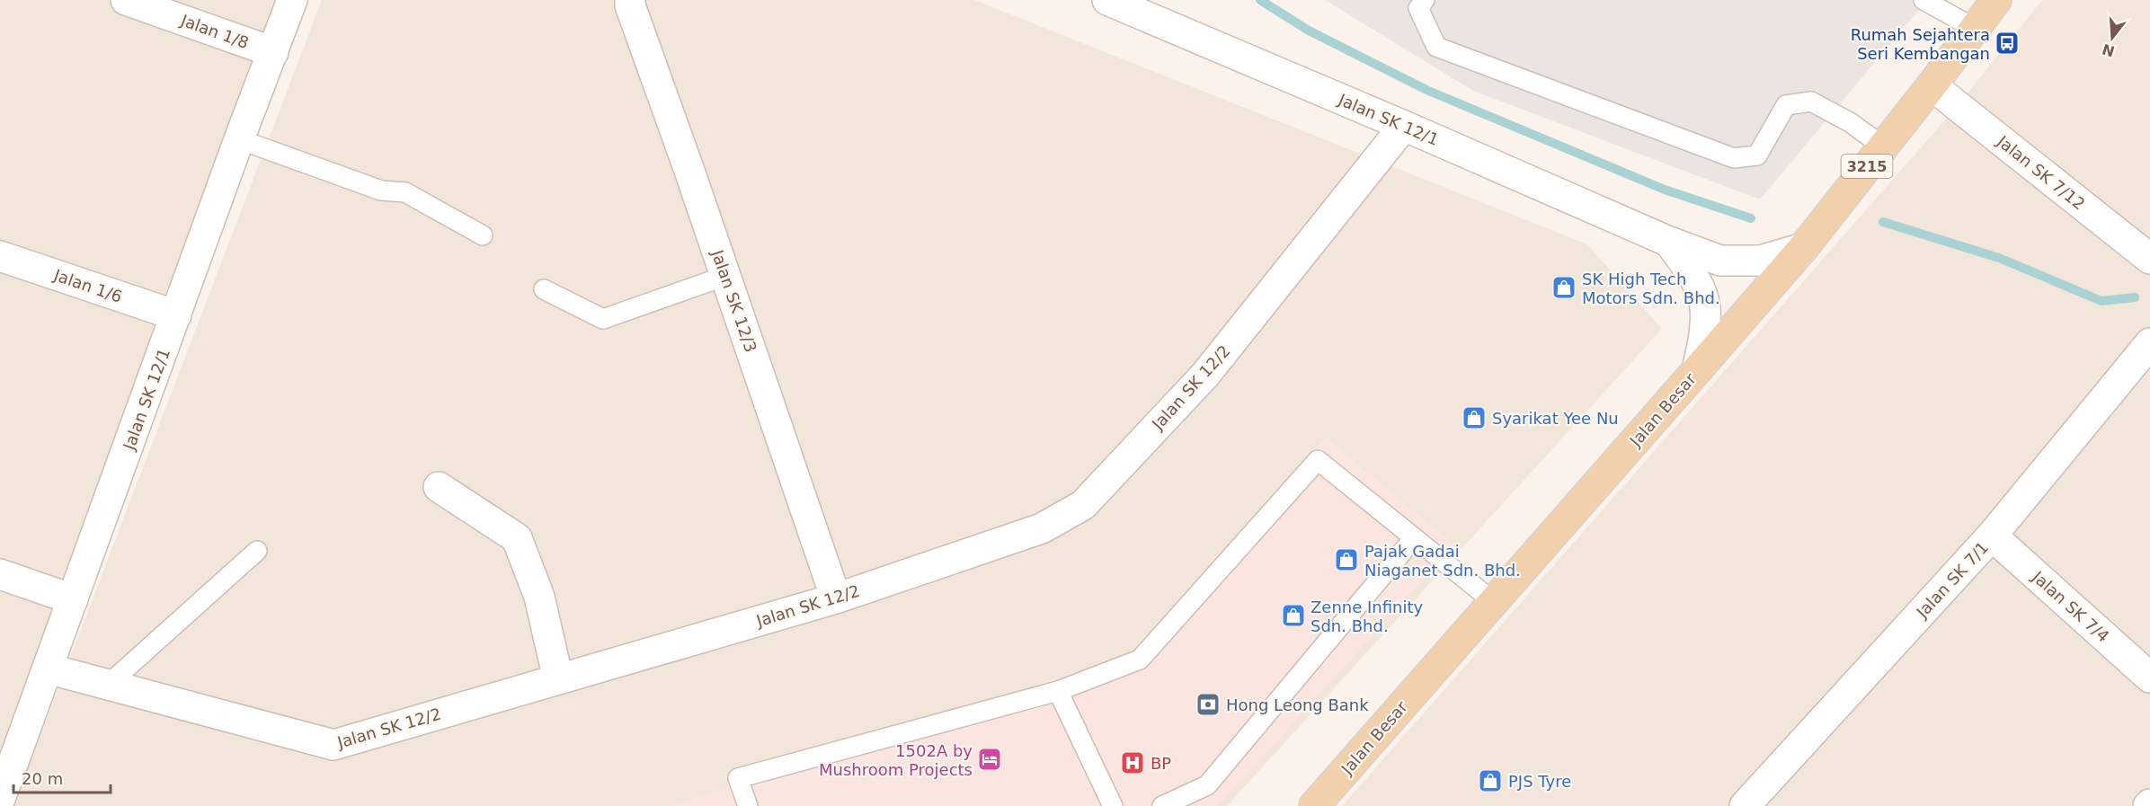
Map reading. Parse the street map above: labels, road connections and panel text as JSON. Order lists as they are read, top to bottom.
{
  "streets": {
    "main road": ["3215", "Jalan Besar"],
    "street": [
      "Jalan 1/8",
      "Jalan SK 12/1",
      "Jalan SK 7/12",
      "Jalan 1/6",
      "Jalan SK 12/3",
      "Jalan SK 12/2",
      "Jalan SK 7/1",
      "Jalan SK 7/4"
    ]
  },
  "crossings": [
    ["Jalan 1/8", "Jalan SK 12/1"],
    ["Jalan SK 12/1", "Jalan 1/6"],
    ["Jalan SK 12/1", "Jalan SK 12/2"],
    ["Jalan SK 12/1", "Jalan Besar"],
    ["Jalan SK 7/12", "Jalan Besar"],
    ["Jalan SK 12/3", "Jalan SK 12/2"],
    ["Jalan SK 7/1", "Jalan SK 7/4"]
  ],
  "places": {
    "bus stop": ["Rumah Sejahtera Seri Kembangan"],
    "shop": [
      "SK High Tech Motors Sdn. Bhd.",
      "Syarikat Yee Nu",
      "Pajak Gadai Niaganet Sdn. Bhd.",
      "Zenne Infinity Sdn. Bhd.",
      "PJS Tyre"
    ],
    "bank": ["Hong Leong Bank"],
    "hotel": ["1502A by Mushroom Projects"],
    "hospital": ["BP"]
  },
  "scale_bar": "20 m",
  "north": "bottom"
}
